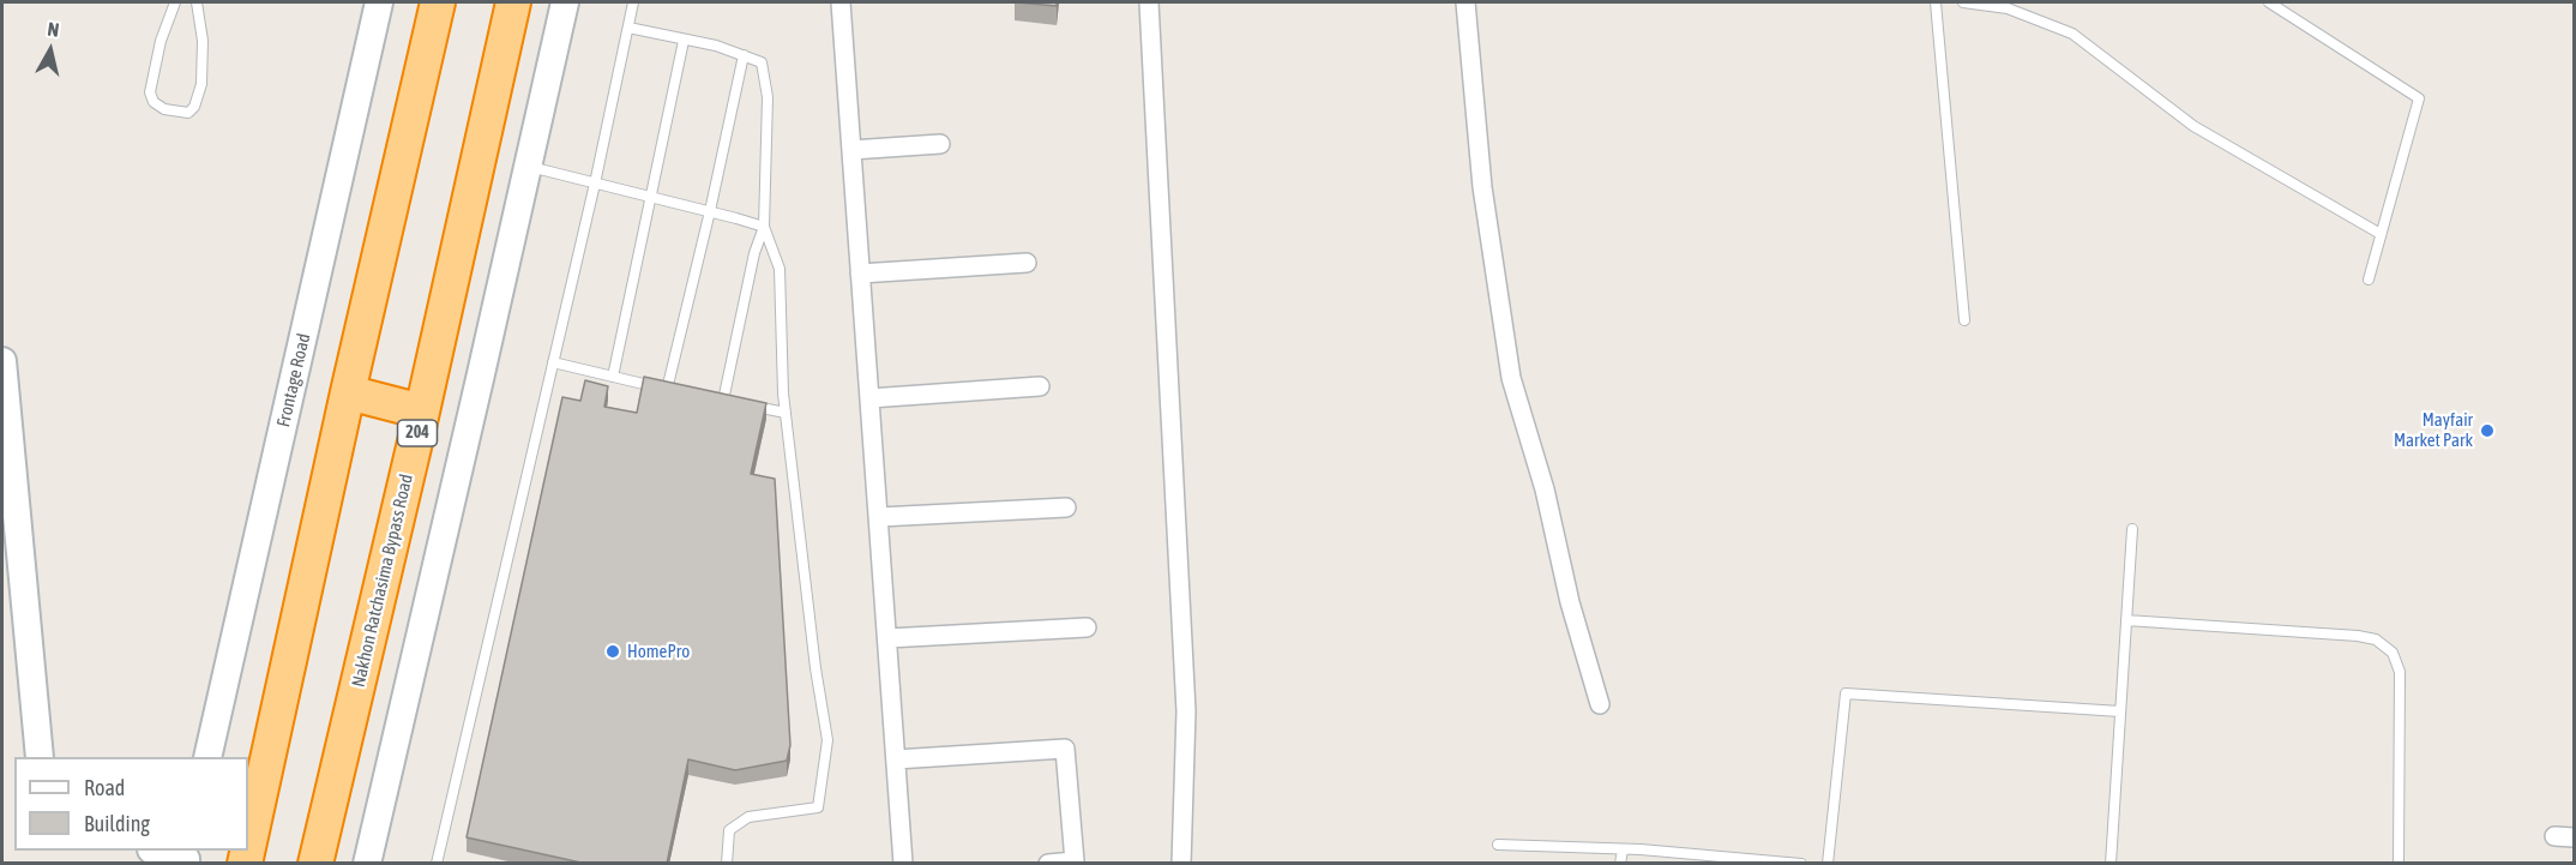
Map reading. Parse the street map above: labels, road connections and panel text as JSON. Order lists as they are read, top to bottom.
{
  "streets": {
    "highway": ["204", "Nakhon Ratchasima Bypass Road"],
    "main road": ["Frontage Road"]
  },
  "places": ["Mayfair Market Park", "HomePro"],
  "legend": ["Road", "Building"],
  "north": "top"
}
